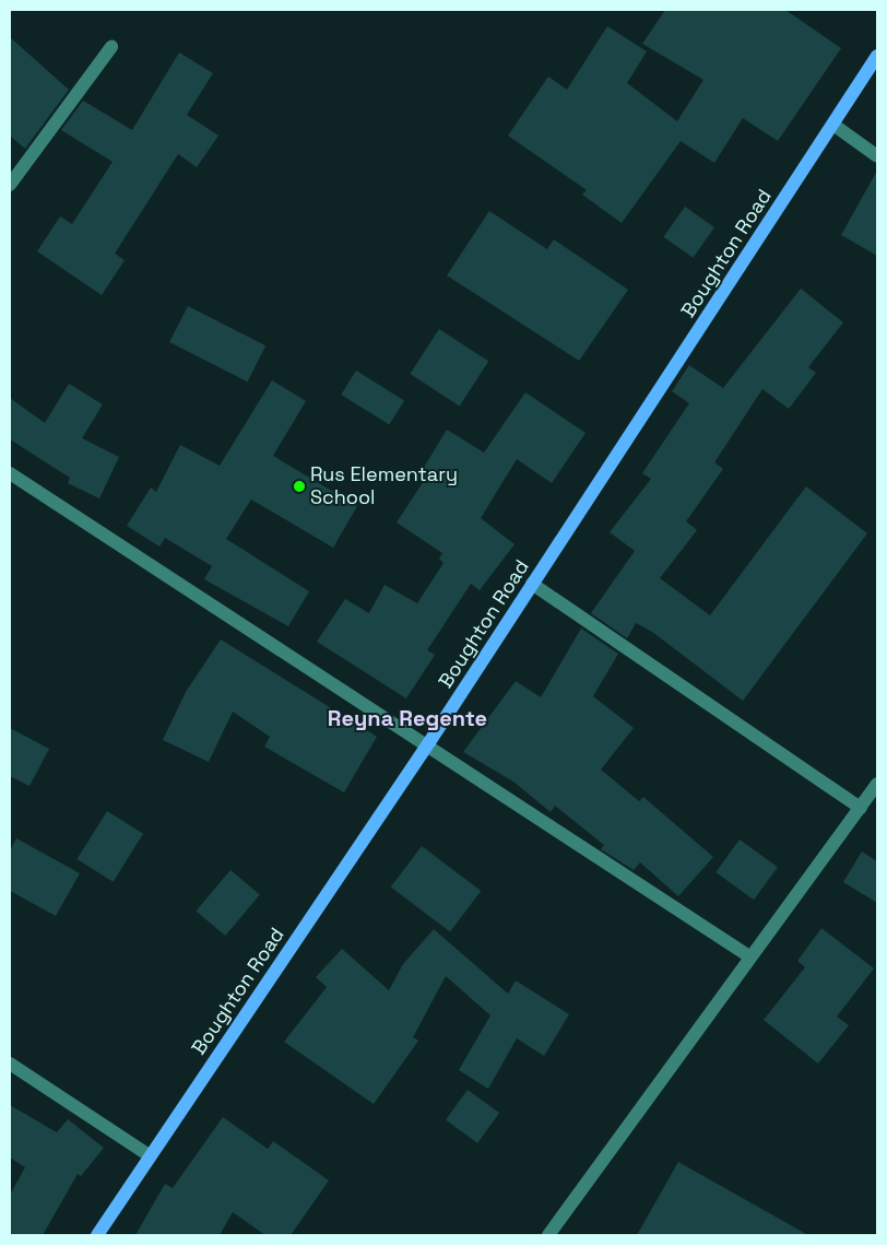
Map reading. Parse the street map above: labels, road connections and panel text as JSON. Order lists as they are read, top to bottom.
{
  "streets": {
    "main road": ["Boughton Road"]
  },
  "districts": ["Reyna Regente"],
  "places": ["Rus Elementary School"]
}
